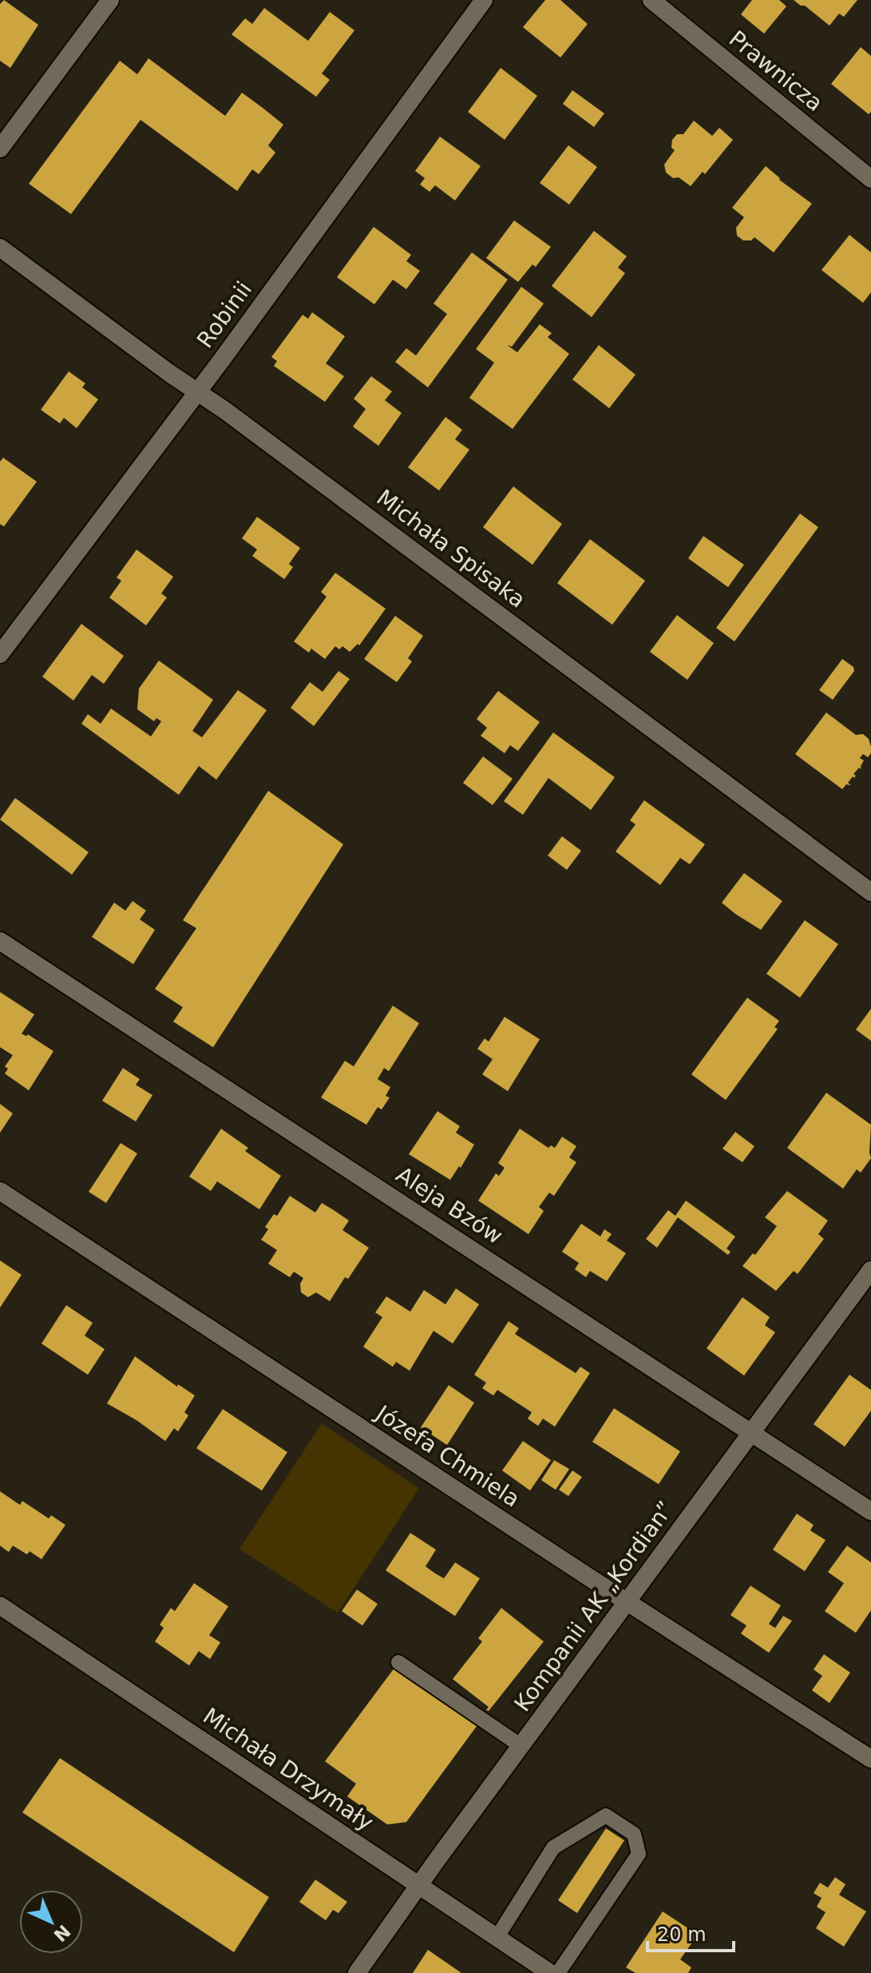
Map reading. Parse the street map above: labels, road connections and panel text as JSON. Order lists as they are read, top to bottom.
{
  "streets": {
    "street": [
      "Prawnicza",
      "Robinii",
      "Michała Spisaka",
      "Aleja Bzów",
      "Józefa Chmiela",
      "Kompanii AK „Kordian”",
      "Michała Drzymały"
    ]
  },
  "crossings": [
    ["Robinii", "Michała Spisaka"],
    ["Aleja Bzów", "Kompanii AK „Kordian”"],
    ["Józefa Chmiela", "Kompanii AK „Kordian”"],
    ["Kompanii AK „Kordian”", "Michała Drzymały"]
  ],
  "scale_bar": "20 m",
  "north": "bottom right"
}
